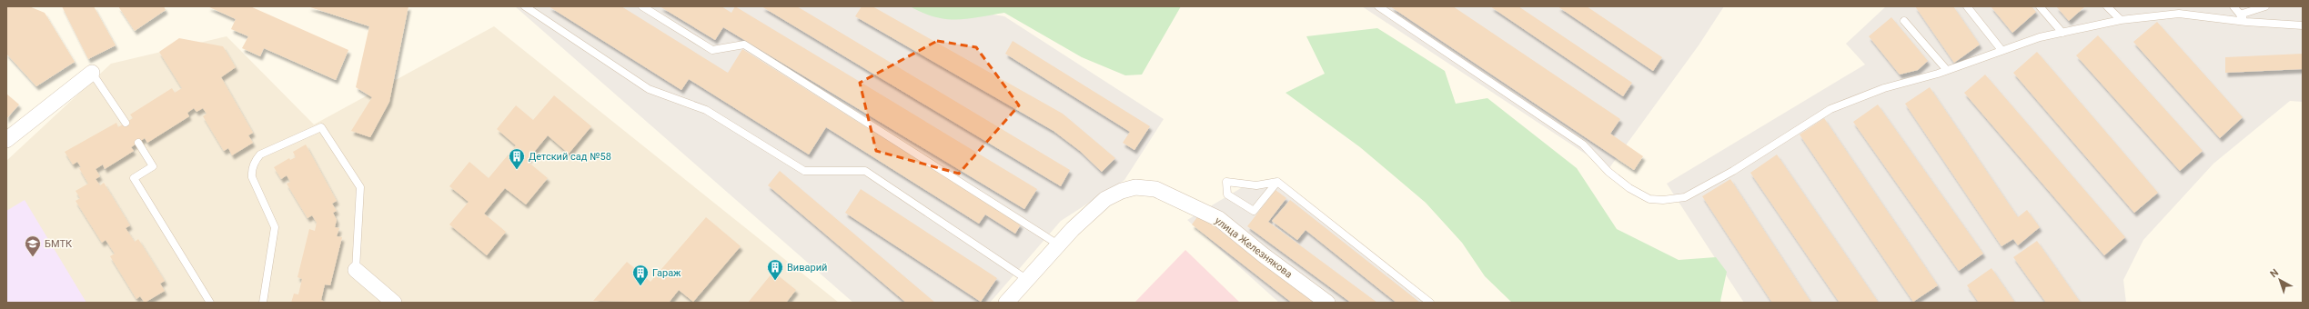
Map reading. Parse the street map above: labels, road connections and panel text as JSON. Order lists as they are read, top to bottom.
{
  "streets": {
    "street": ["улица Железнякова"]
  },
  "places": {
    "building": ["Детский сад №58", "Виварий", "Гараж"],
    "school or university": ["БМТК"]
  },
  "north": "top left"
}
